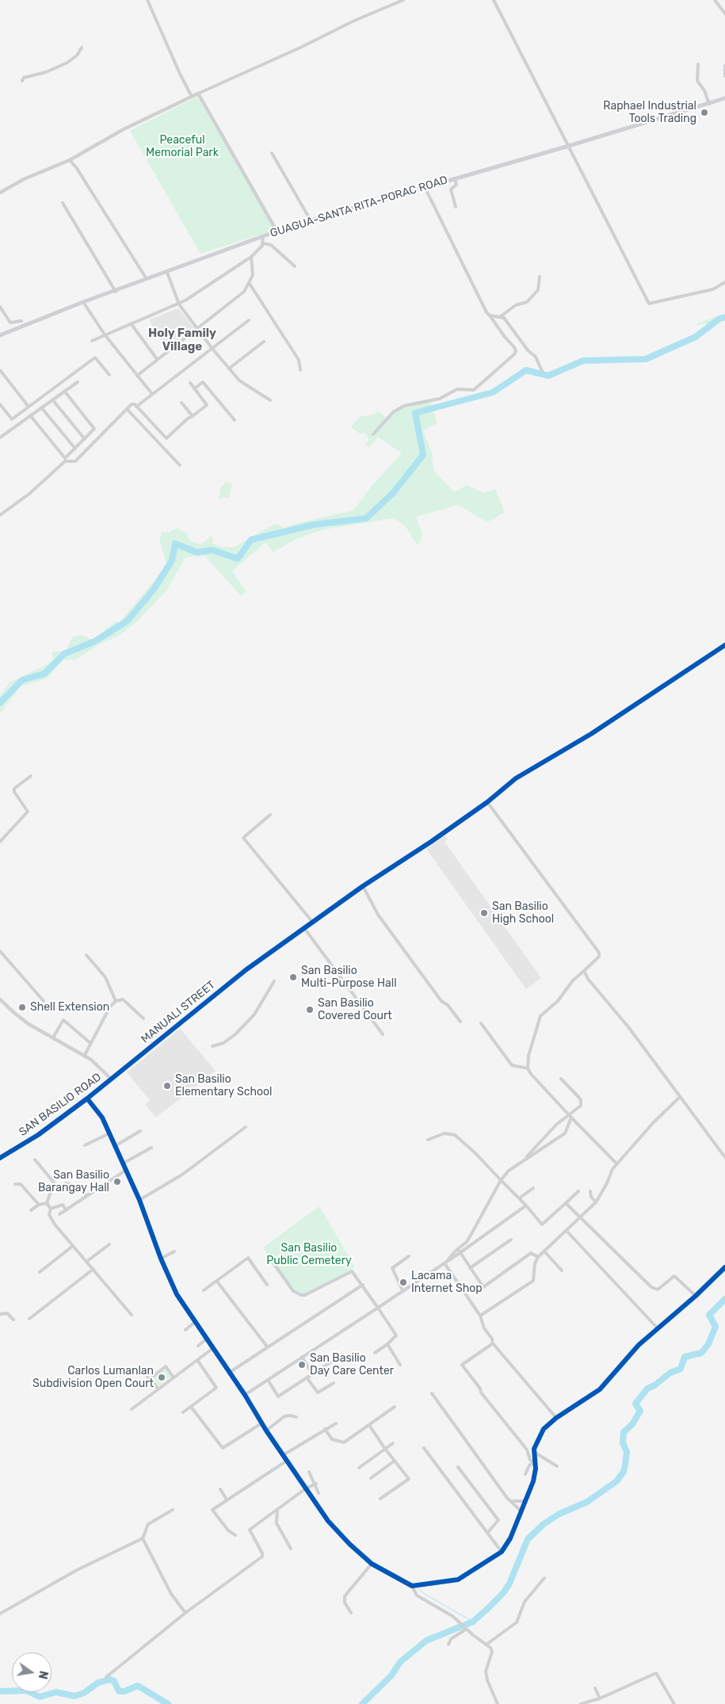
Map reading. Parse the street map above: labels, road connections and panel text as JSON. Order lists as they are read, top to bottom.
{
  "streets": {
    "main road": ["GUAGUA-SANTA RITA-PORAC ROAD"],
    "street": ["MANUALI STREET", "SAN BASILIO ROAD"]
  },
  "crossings": [
    ["MANUALI STREET", "SAN BASILIO ROAD"]
  ],
  "districts": ["Holy Family Village"],
  "parks": ["Peaceful Memorial Park", "San Basilio Public Cemetery"],
  "places": [
    "Raphael Industrial Tools Trading",
    "San Basilio High School",
    "San Basilio Multi-Purpose Hall",
    "Shell Extension",
    "San Basilio Covered Court",
    "San Basilio Elementary School",
    "San Basilio Barangay Hall",
    "Lacama Internet Shop",
    "San Basilio Day Care Center",
    "Carlos Lumanlan Subdivision Open Court"
  ],
  "north": "right"
}
